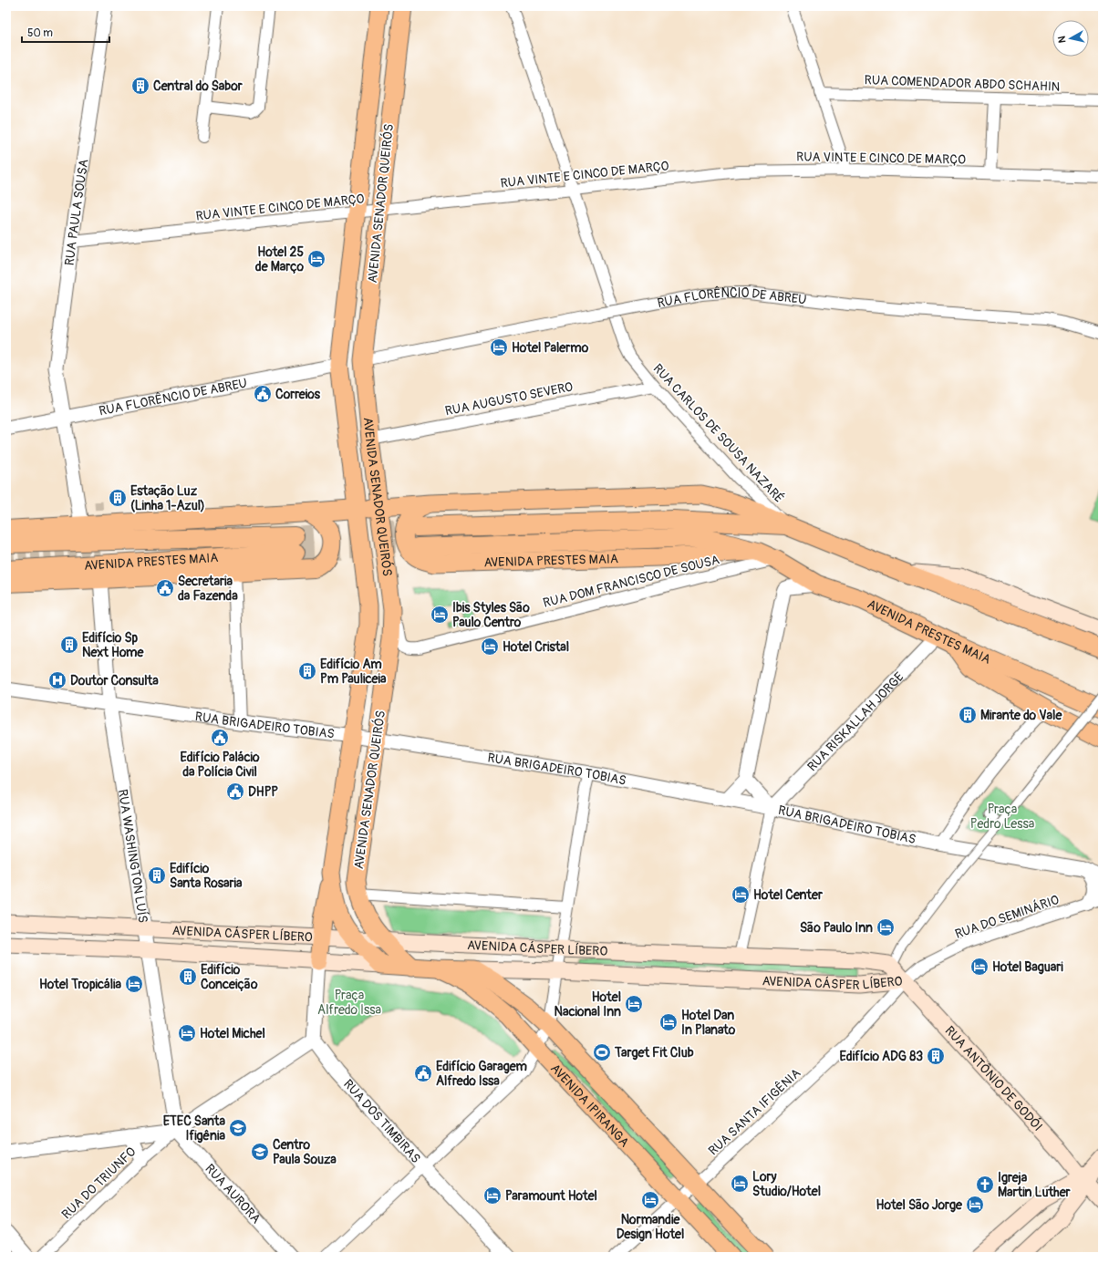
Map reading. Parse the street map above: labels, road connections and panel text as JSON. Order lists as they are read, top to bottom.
{
  "streets": {
    "highway": ["AVENIDA PRESTES MAIA"],
    "main road": [
      "AVENIDA SENADOR QUEIRÓS",
      "AVENIDA CÁSPER LÍBERO",
      "RUA ANTÔNIO DE GODÓI",
      "AVENIDA IPIRANGA"
    ],
    "street": [
      "RUA COMENDADOR ABDO SCHAHIN",
      "RUA VINTE E CINCO DE MARÇO",
      "RUA PAULA SOUSA",
      "RUA FLORÊNCIO DE ABREU",
      "RUA AUGUSTO SEVERO",
      "RUA CARLOS DE SOUSA NAZARÉ",
      "RUA DOM FRANCISCO DE SOUSA",
      "RUA RISKALLAH JORGE",
      "RUA BRIGADEIRO TOBIAS",
      "RUA WASHINGTON LUÍS",
      "RUA DO SEMINÁRIO",
      "RUA SANTA IFIGÊNIA",
      "RUA DOS TIMBIRAS",
      "RUA DO TRIUNFO",
      "RUA AURORA"
    ]
  },
  "crossings": [
    ["RUA VINTE E CINCO DE MARÇO", "AVENIDA SENADOR QUEIRÓS"],
    ["RUA VINTE E CINCO DE MARÇO", "RUA PAULA SOUSA"],
    ["RUA VINTE E CINCO DE MARÇO", "RUA CARLOS DE SOUSA NAZARÉ"],
    ["AVENIDA SENADOR QUEIRÓS", "RUA FLORÊNCIO DE ABREU"],
    ["AVENIDA SENADOR QUEIRÓS", "RUA AUGUSTO SEVERO"],
    ["AVENIDA SENADOR QUEIRÓS", "AVENIDA PRESTES MAIA"],
    ["AVENIDA SENADOR QUEIRÓS", "RUA DOM FRANCISCO DE SOUSA"],
    ["AVENIDA SENADOR QUEIRÓS", "RUA BRIGADEIRO TOBIAS"],
    ["AVENIDA SENADOR QUEIRÓS", "AVENIDA CÁSPER LÍBERO"],
    ["RUA PAULA SOUSA", "RUA FLORÊNCIO DE ABREU"],
    ["RUA AUGUSTO SEVERO", "RUA CARLOS DE SOUSA NAZARÉ"],
    ["RUA CARLOS DE SOUSA NAZARÉ", "AVENIDA PRESTES MAIA"],
    ["AVENIDA PRESTES MAIA", "RUA DOM FRANCISCO DE SOUSA"],
    ["AVENIDA PRESTES MAIA", "RUA RISKALLAH JORGE"],
    ["RUA RISKALLAH JORGE", "RUA BRIGADEIRO TOBIAS"],
    ["RUA BRIGADEIRO TOBIAS", "RUA WASHINGTON LUÍS"],
    ["RUA WASHINGTON LUÍS", "AVENIDA CÁSPER LÍBERO"],
    ["RUA WASHINGTON LUÍS", "RUA DO TRIUNFO"],
    ["RUA WASHINGTON LUÍS", "RUA AURORA"],
    ["RUA DO SEMINÁRIO", "AVENIDA CÁSPER LÍBERO"],
    ["RUA DO SEMINÁRIO", "RUA ANTÔNIO DE GODÓI"],
    ["RUA DO SEMINÁRIO", "RUA SANTA IFIGÊNIA"],
    ["AVENIDA CÁSPER LÍBERO", "RUA ANTÔNIO DE GODÓI"],
    ["AVENIDA CÁSPER LÍBERO", "AVENIDA IPIRANGA"],
    ["AVENIDA CÁSPER LÍBERO", "RUA SANTA IFIGÊNIA"],
    ["RUA ANTÔNIO DE GODÓI", "RUA SANTA IFIGÊNIA"],
    ["AVENIDA IPIRANGA", "RUA SANTA IFIGÊNIA"],
    ["RUA DO TRIUNFO", "RUA AURORA"]
  ],
  "parks": ["Praça Pedro Lessa", "Praça Alfredo Issa"],
  "places": {
    "building": [
      "Central do Sabor",
      "Estação Luz (Linha 1-Azul)",
      "Edifício Sp Next Home",
      "Edifício Am Pm Pauliceia",
      "Mirante do Vale",
      "Edifício Santa Rosaria",
      "Edifício Conceição",
      "Edifício ADG 83"
    ],
    "hotel": [
      "Hotel 25 de Março",
      "Hotel Palermo",
      "Ibis Styles São Paulo Centro",
      "Hotel Cristal",
      "Hotel Center",
      "São Paulo Inn",
      "Hotel Baguari",
      "Hotel Tropicália",
      "Hotel Nacional Inn",
      "Hotel Dan In Planato",
      "Hotel Michel",
      "Lory Studio/Hotel",
      "Paramount Hotel",
      "Normandie Design Hotel",
      "Hotel São Jorge"
    ],
    "public building": [
      "Correios",
      "Secretaria da Fazenda",
      "Edifício Palácio da Polícia Civil",
      "DHPP",
      "Edifício Garagem Alfredo Issa"
    ],
    "hospital": ["Doutor Consulta"],
    "sports": ["Target Fit Club"],
    "school or university": ["ETEC Santa Ifigênia", "Centro Paula Souza"],
    "church": ["Igreja Martin Luther"]
  },
  "scale_bar": "50 m",
  "north": "left"
}
